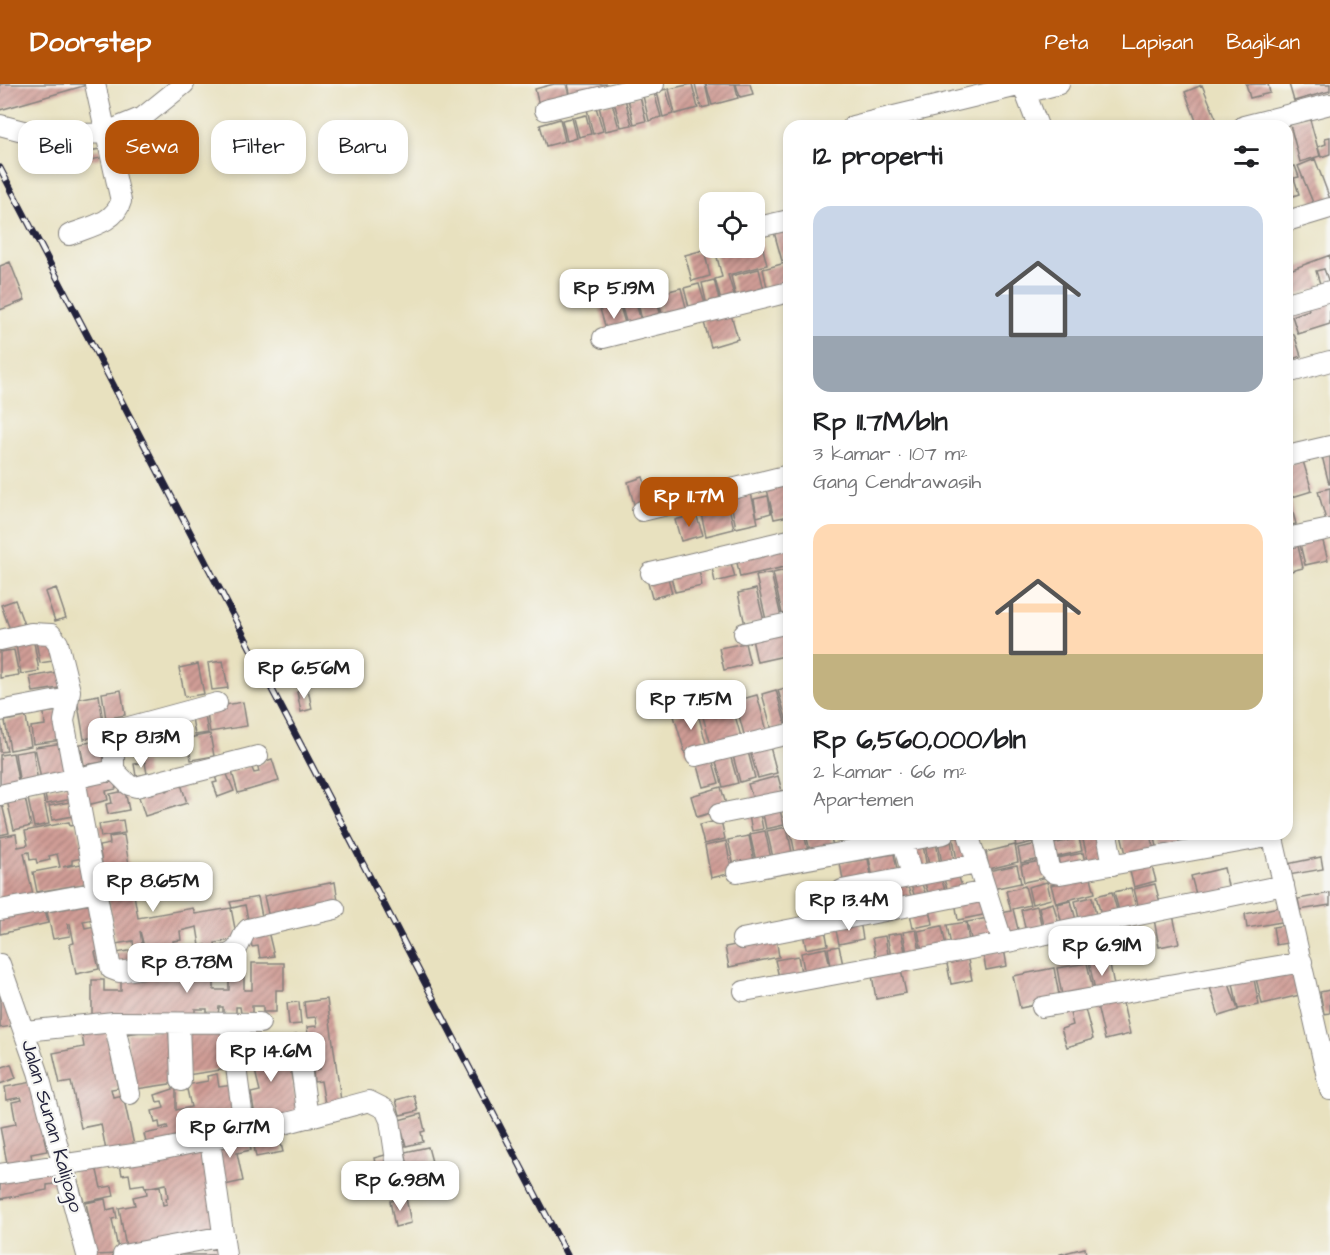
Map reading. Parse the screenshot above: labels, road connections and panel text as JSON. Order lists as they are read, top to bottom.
{
  "streets": {
    "street": ["Jalan Sunan Kalijogo"]
  },
  "page": {
    "header": "Doorstep",
    "nav": ["Peta", "Lapisan", "Bagikan"],
    "chip": [
      "Beli",
      "Sewa",
      "Filter",
      "Baru"
    ],
    "heading": "12 properti",
    "list": [
      {
        "name": "Rp 11.7M/bln",
        "note": "3 kamar · 107 m² · Gang Cendrawasih"
      },
      {
        "name": "Rp 6,560,000/bln",
        "note": "2 kamar · 66 m² · Apartemen"
      }
    ],
    "price": [
      "Rp 5.19M",
      "Rp 11.7M",
      "Rp 6.56M",
      "Rp 7.15M",
      "Rp 8.13M",
      "Rp 8.65M",
      "Rp 13.4M",
      "Rp 6.91M",
      "Rp 8.78M",
      "Rp 14.6M",
      "Rp 6.17M",
      "Rp 6.98M"
    ]
  }
}
